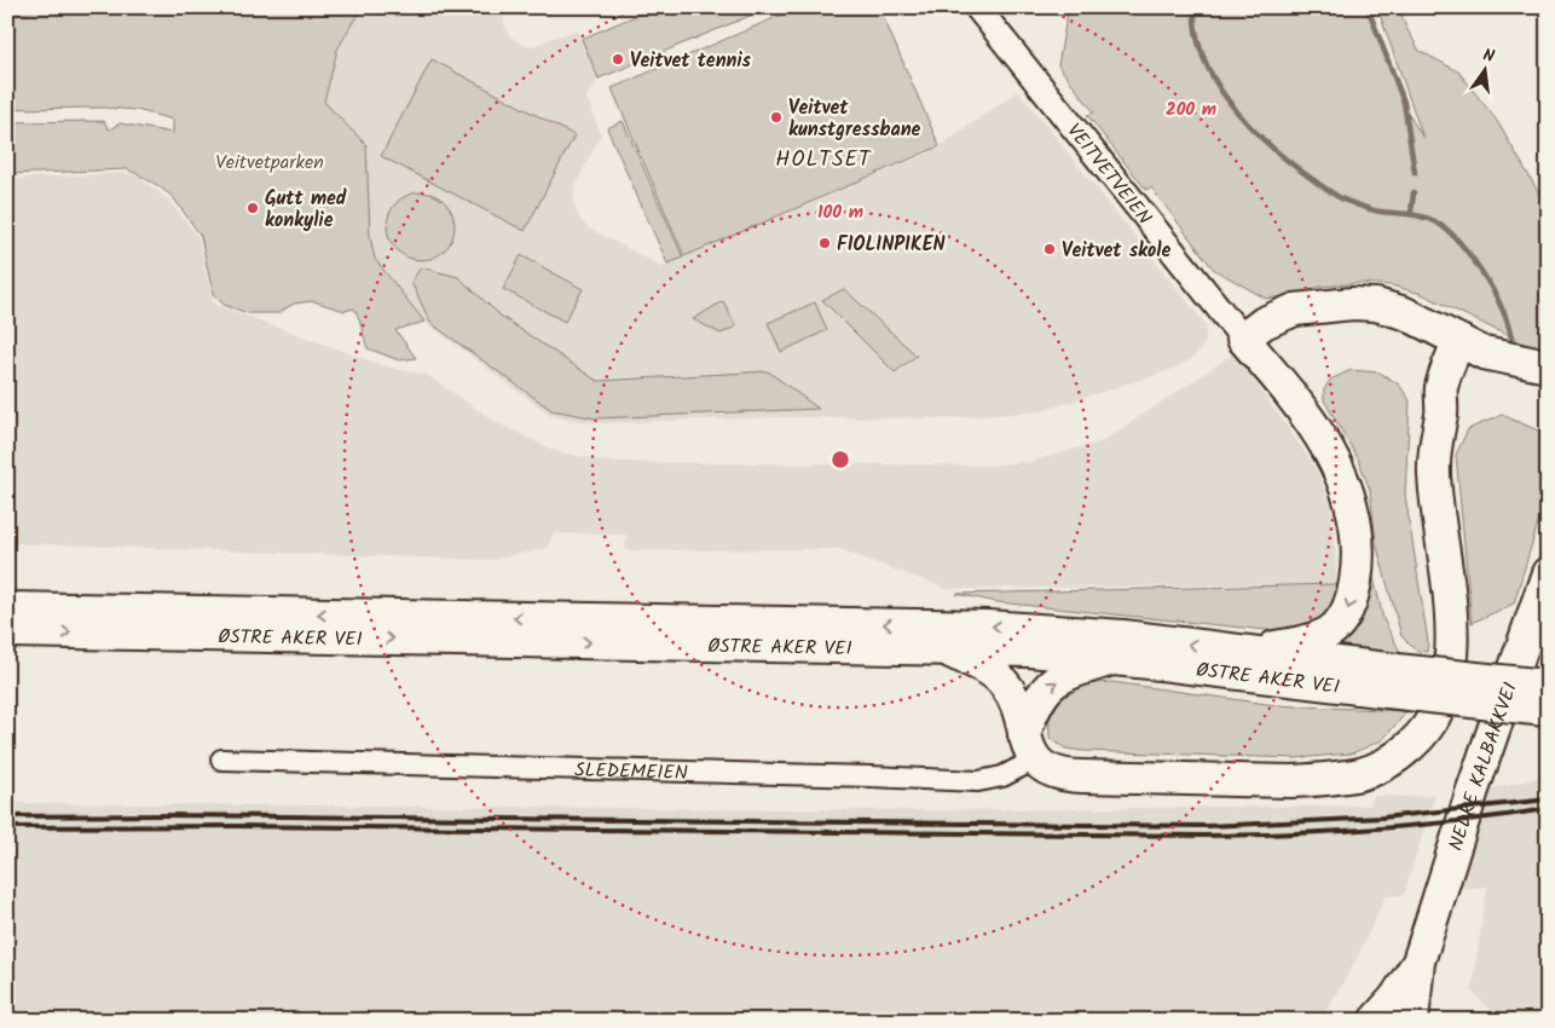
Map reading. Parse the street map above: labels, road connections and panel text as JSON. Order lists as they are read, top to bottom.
{
  "streets": {
    "highway": ["ØSTRE AKER VEI", "NEDRE KALBAKKVEI"],
    "street": ["VEITVETVEIEN", "SLEDEMEIEN"]
  },
  "districts": ["HOLTSET"],
  "parks": ["Veitvetparken"],
  "places": [
    "Veitvet tennis",
    "Veitvet kunstgressbane",
    "Gutt med konkylie",
    "FIOLINPIKEN",
    "Veitvet skole"
  ],
  "north": "top",
  "rings": ["200 m", "100 m"]
}
